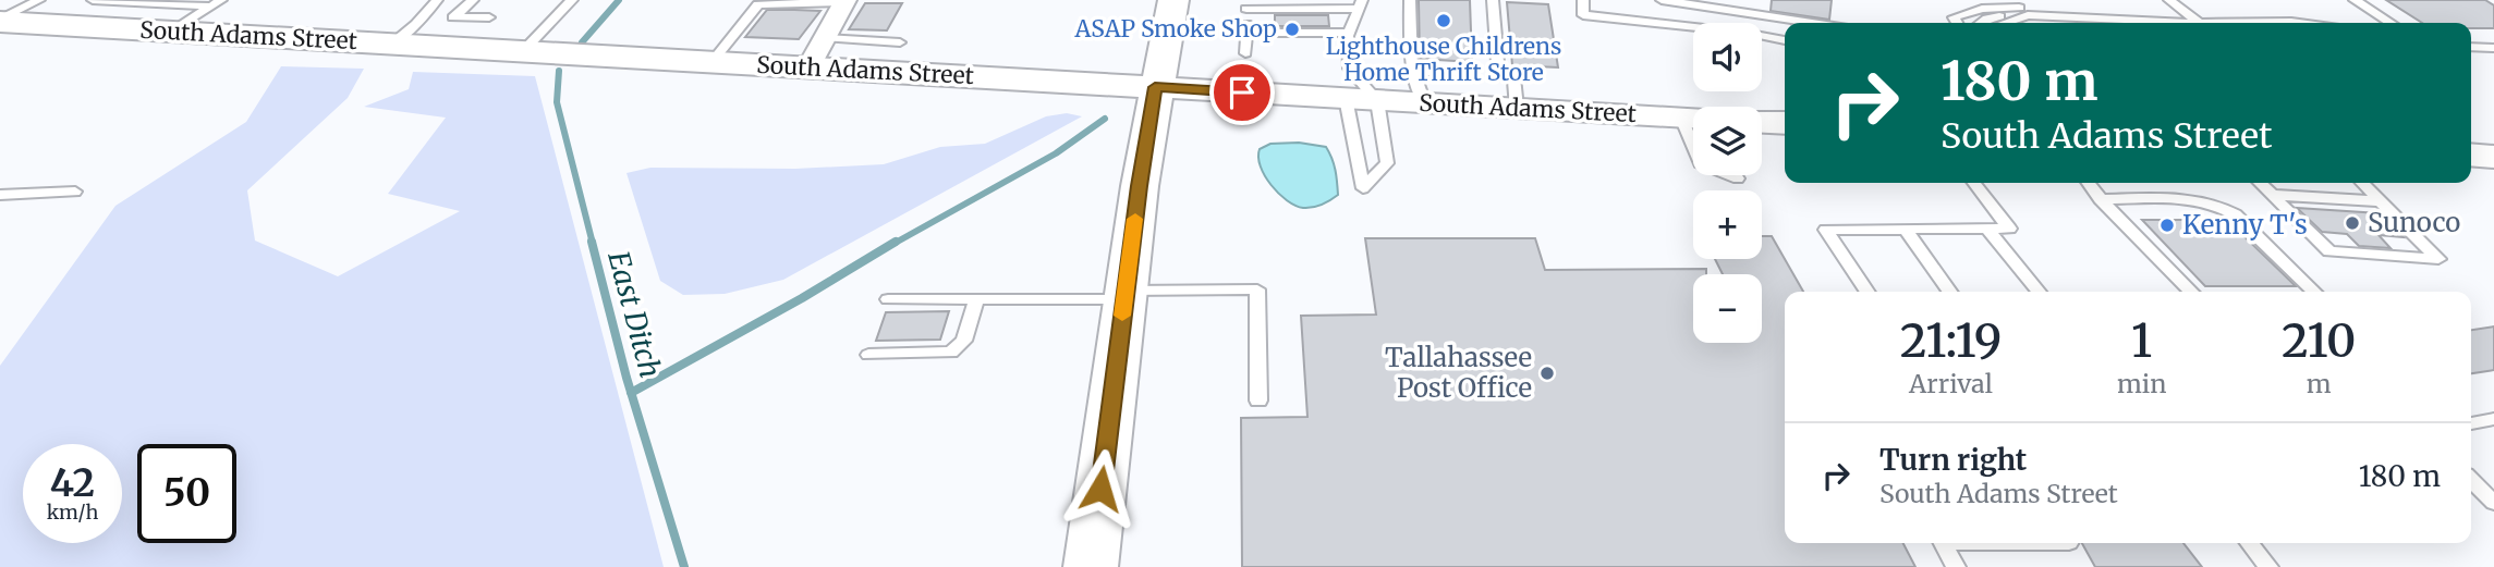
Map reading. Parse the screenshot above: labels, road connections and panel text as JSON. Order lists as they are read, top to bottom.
{
  "streets": {
    "main road": ["South Adams Street"]
  },
  "water": ["East Ditch"],
  "places": [
    "Lighthouse Childrens Home Thrift Store",
    "ASAP Smoke Shop",
    "Sunoco",
    "Kenny T's",
    "Tallahassee Post Office"
  ],
  "page": {
    "map_buttons": ["+", "−"],
    "turn": ["180 m", "South Adams Street"],
    "eta": [
      "21:19",
      "Arrival",
      "1",
      "min",
      "210",
      "m"
    ],
    "list": [
      {
        "name": "Turn right",
        "note": "South Adams Street",
        "value": "180 m"
      }
    ],
    "speed": "42 km/h",
    "limit": "50"
  }
}
